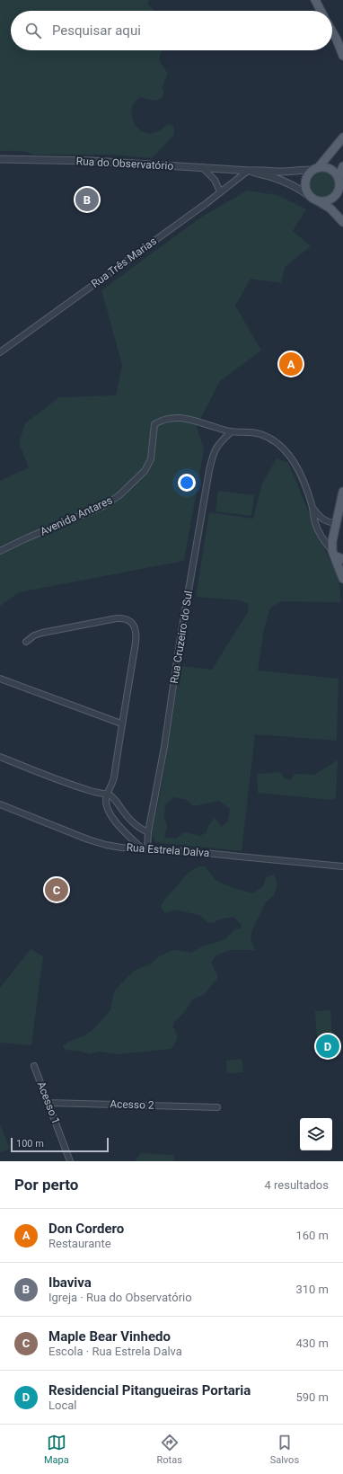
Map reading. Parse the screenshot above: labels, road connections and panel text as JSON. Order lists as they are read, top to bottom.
{
  "streets": {
    "street": [
      "Rua do Observatório",
      "Rua Três Marias",
      "Avenida Antares",
      "Rua Cruzeiro do Sul",
      "Rua Estrela Dalva",
      "Acesso 1",
      "Acesso 2"
    ]
  },
  "crossings": [
    ["Rua do Observatório", "Rua Três Marias"],
    ["Avenida Antares", "Rua Cruzeiro do Sul"],
    ["Rua Cruzeiro do Sul", "Rua Estrela Dalva"],
    ["Acesso 1", "Acesso 2"]
  ],
  "scale_bar": "100 m",
  "page": {
    "search": "Pesquisar aqui",
    "pins": [
      "B",
      "A",
      "C",
      "D"
    ],
    "scale": "100 m",
    "heading": ["Por perto", "4 resultados"],
    "list": [
      {
        "mark": "A",
        "name": "Don Cordero",
        "note": "Restaurante",
        "value": "160 m"
      },
      {
        "mark": "B",
        "name": "Ibaviva",
        "note": "Igreja · Rua do Observatório",
        "value": "310 m"
      },
      {
        "mark": "C",
        "name": "Maple Bear Vinhedo",
        "note": "Escola · Rua Estrela Dalva",
        "value": "430 m"
      },
      {
        "mark": "D",
        "name": "Residencial Pitangueiras Portaria",
        "note": "Local",
        "value": "590 m"
      }
    ],
    "nav": ["Mapa", "Rotas", "Salvos"]
  }
}
